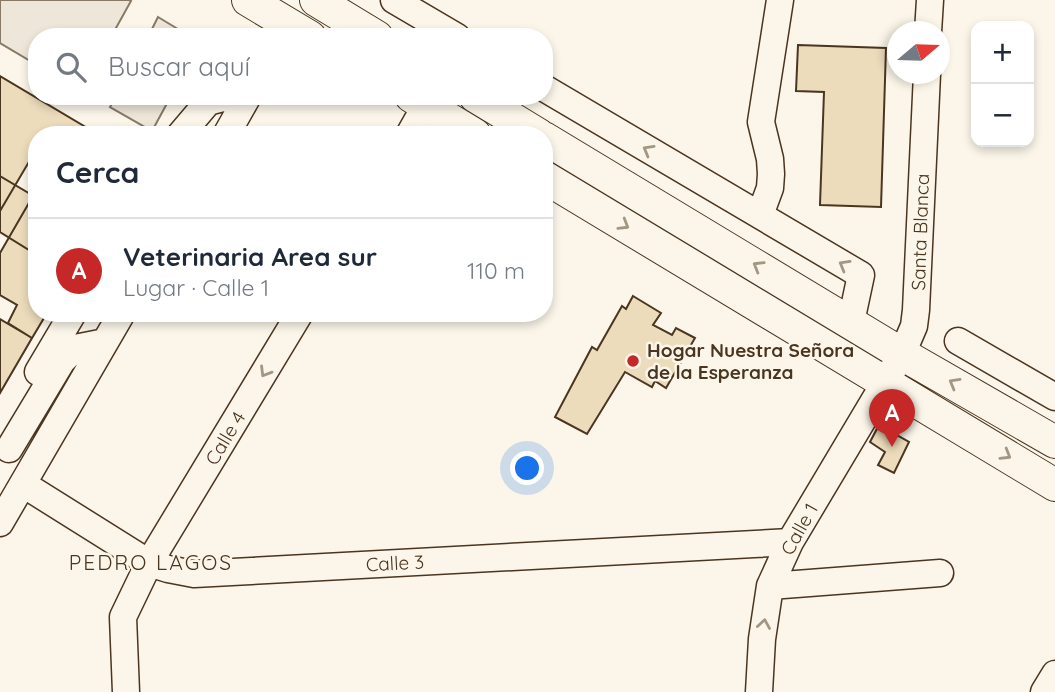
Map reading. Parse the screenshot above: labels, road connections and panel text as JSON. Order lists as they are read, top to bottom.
{
  "streets": {
    "street": [
      "Santa Blanca",
      "Calle 4",
      "Calle 1",
      "Calle 3"
    ]
  },
  "crossings": [
    ["Santa Blanca", "Calle 1"],
    ["Calle 4", "Calle 3"],
    ["Calle 1", "Calle 3"]
  ],
  "districts": ["PEDRO LAGOS"],
  "places": ["Hogar Nuestra Señora de la Esperanza"],
  "north": "right",
  "page": {
    "map_buttons": ["+", "−"],
    "search": "Buscar aquí",
    "heading": "Cerca",
    "list": [
      {
        "mark": "A",
        "name": "Veterinaria Area sur",
        "note": "Lugar · Calle 1",
        "value": "110 m"
      }
    ],
    "pins": "A"
  }
}
